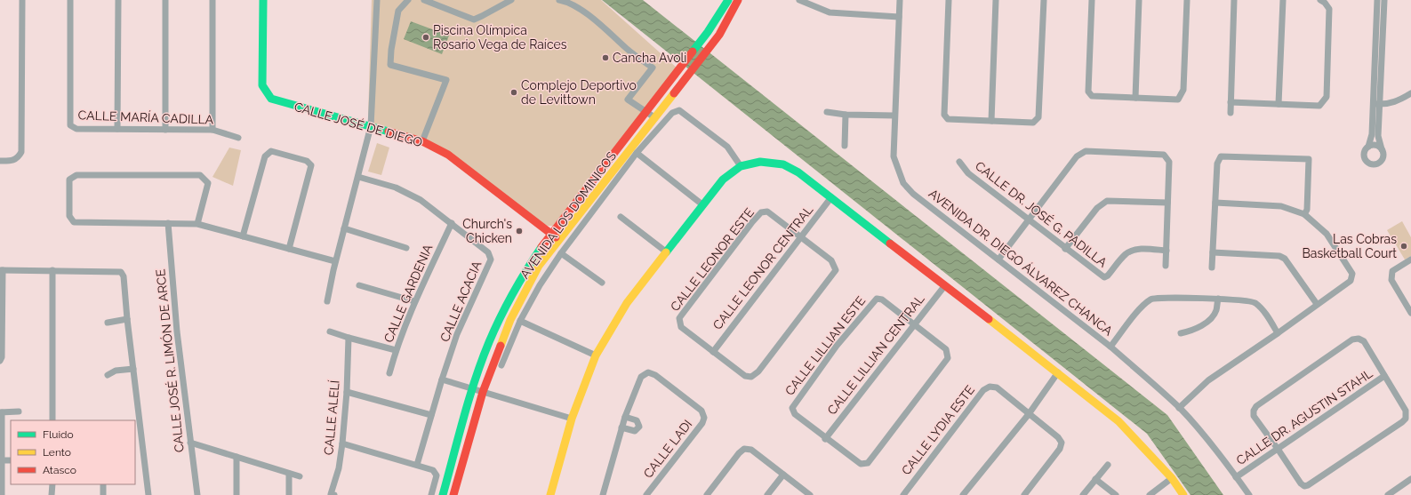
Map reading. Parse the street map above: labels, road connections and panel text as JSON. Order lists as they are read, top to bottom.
{
  "streets": {
    "street": [
      "CALLE MARÍA CADILLA",
      "CALLE JOSÉ DE DIEGO",
      "CALLE DR. JOSÉ G. PADILLA",
      "AVENIDA LOS DOMINICOS",
      "CALLE LEONOR ESTE",
      "AVENIDA DR. DIEGO ÁLVAREZ CHANCA",
      "CALLE LEONOR CENTRAL",
      "CALLE GARDENIA",
      "CALLE ACACIA",
      "CALLE LILLIAN ESTE",
      "CALLE LILLIAN CENTRAL",
      "CALLE JOSÉ R. LIMÓN DE ARCE",
      "CALLE DR. AGUSTIN STAHL",
      "CALLE ALELÍ",
      "CALLE LYDIA ESTE",
      "CALLE LADI"
    ]
  },
  "crossings": [
    ["CALLE JOSÉ DE DIEGO", "AVENIDA LOS DOMINICOS"],
    ["CALLE LEONOR ESTE", "CALLE LEONOR CENTRAL"],
    ["AVENIDA DR. DIEGO ÁLVAREZ CHANCA", "CALLE DR. AGUSTIN STAHL"],
    ["CALLE GARDENIA", "CALLE ACACIA"],
    ["CALLE LILLIAN ESTE", "CALLE LILLIAN CENTRAL"]
  ],
  "places": [
    "Piscina Olímpica Rosario Vega de Raíces",
    "Cancha Avoli",
    "Complejo Deportivo de Levittown",
    "Church's Chicken",
    "Las Cobras Basketball Court"
  ],
  "legend": ["Fluido", "Lento", "Atasco"]
}
